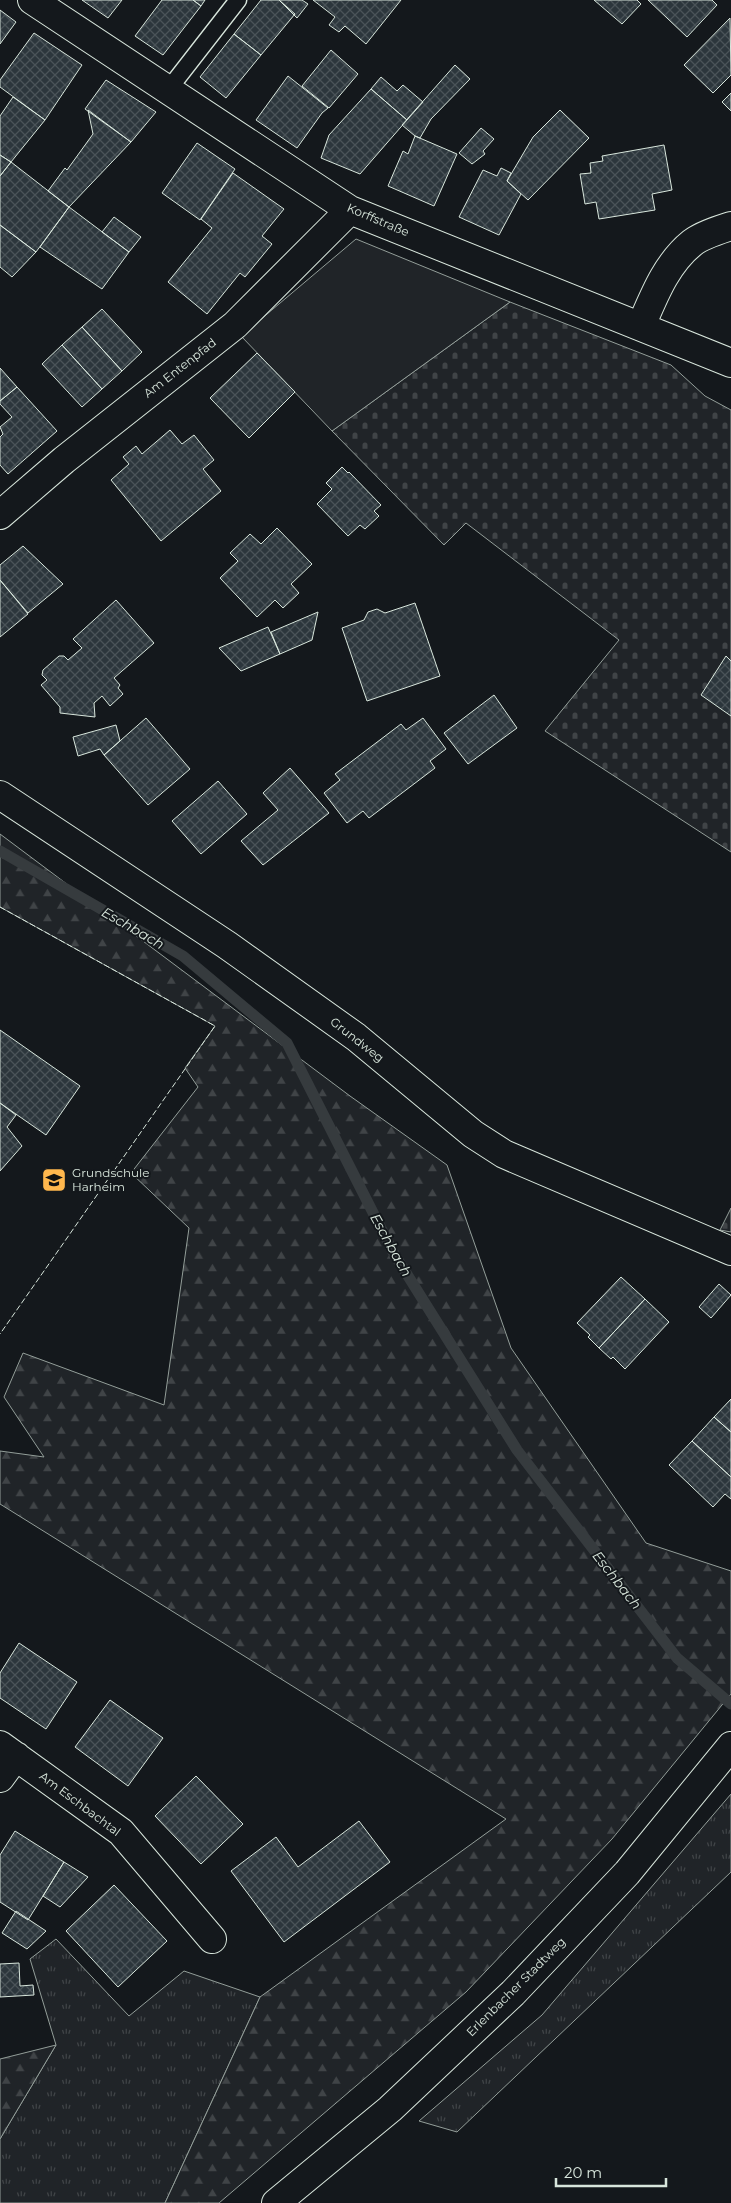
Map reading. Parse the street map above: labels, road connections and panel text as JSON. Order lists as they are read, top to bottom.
{
  "streets": {
    "street": [
      "Korffstraße",
      "Am Entenpfad",
      "Grundweg",
      "Am Eschbachtal",
      "Erlenbacher Stadtweg"
    ]
  },
  "crossings": [
    ["Korffstraße", "Am Entenpfad"]
  ],
  "water": ["Eschbach"],
  "places": {
    "school or university": ["Grundschule Harheim"]
  },
  "scale_bar": "20 m"
}
